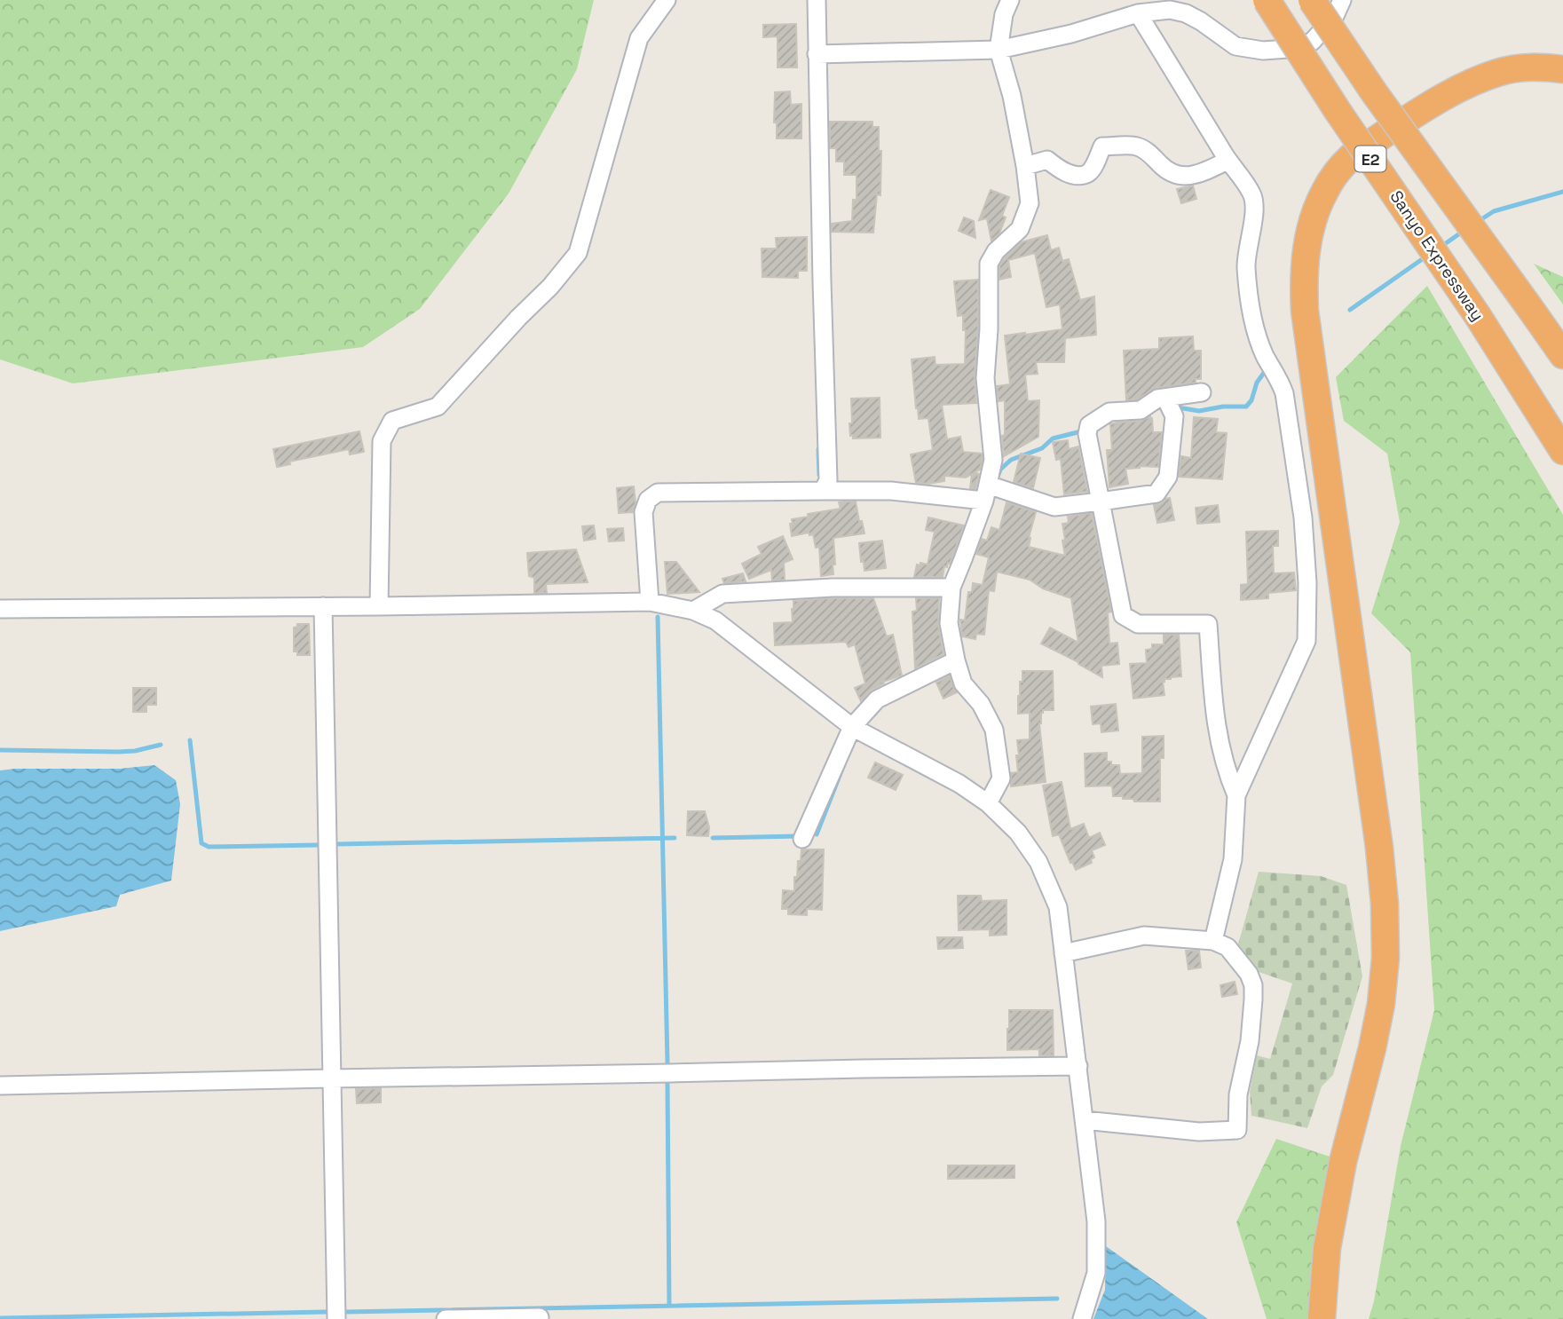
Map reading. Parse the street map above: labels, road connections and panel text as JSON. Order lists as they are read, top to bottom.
{
  "streets": {
    "highway": ["E2", "Sanyo Expressway"]
  }
}
